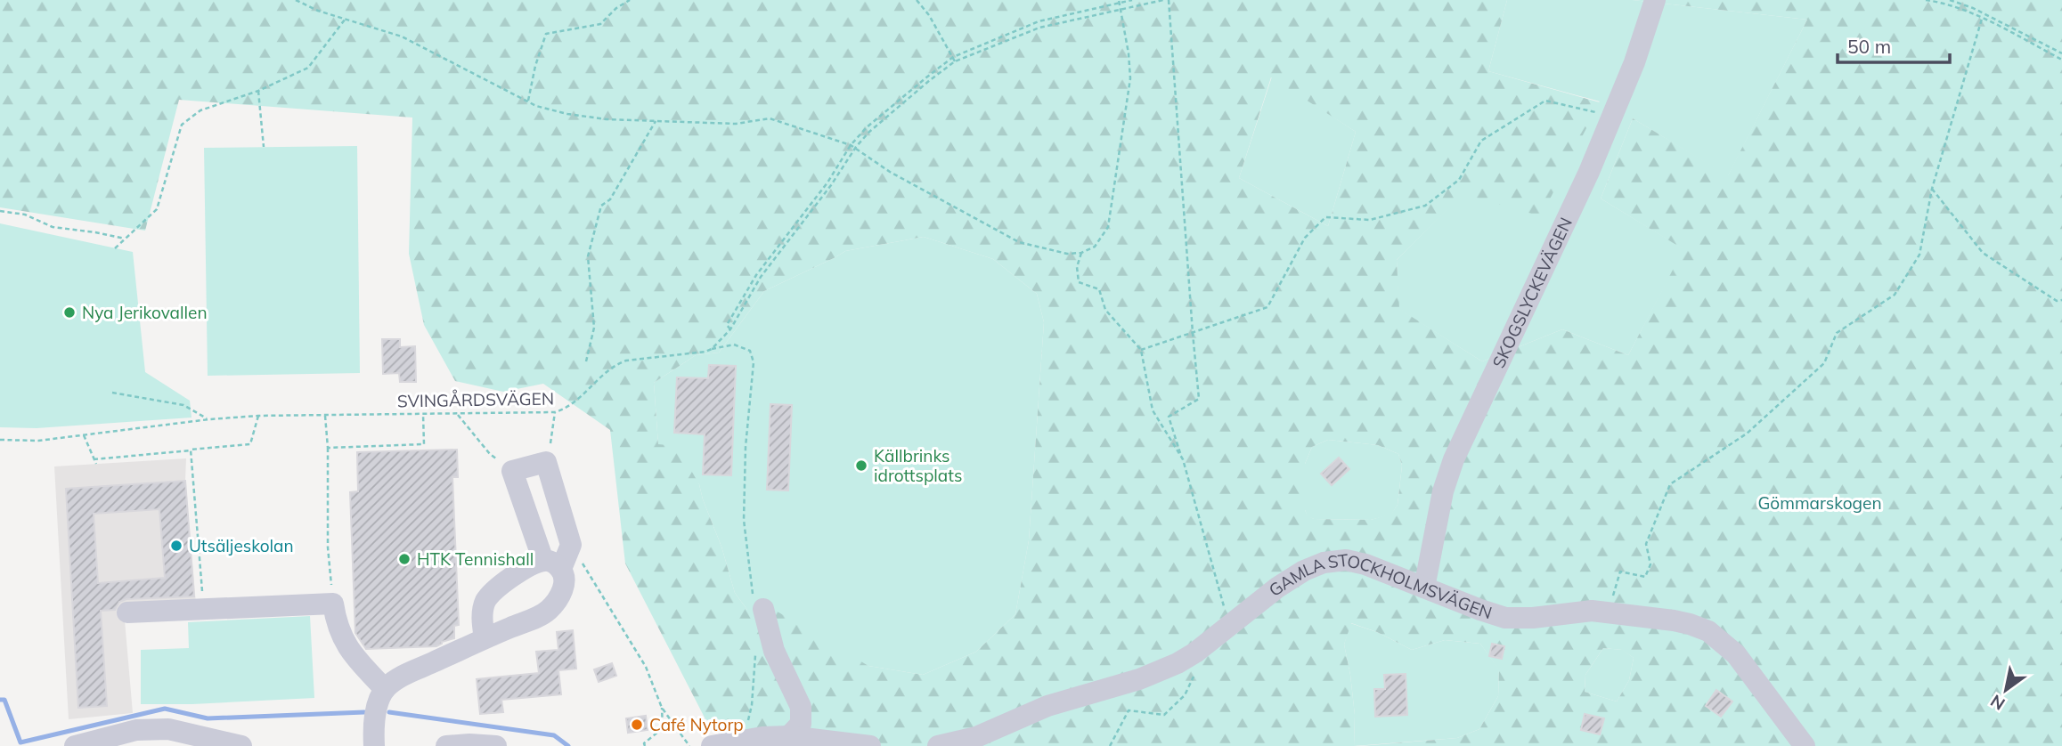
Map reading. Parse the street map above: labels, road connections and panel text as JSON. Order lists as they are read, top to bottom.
{
  "streets": {
    "street": ["SKOGSLYCKEVÄGEN", "GAMLA STOCKHOLMSVÄGEN"],
    "path": ["SVINGÅRDSVÄGEN"]
  },
  "crossings": [
    ["SKOGSLYCKEVÄGEN", "GAMLA STOCKHOLMSVÄGEN"]
  ],
  "parks": ["Gömmarskogen"],
  "places": [
    "Nya Jerikovallen",
    "Källbrinks idrottsplats",
    "Utsäljeskolan",
    "HTK Tennishall",
    "Café Nytorp"
  ],
  "scale_bar": "50 m",
  "north": "bottom left"
}
